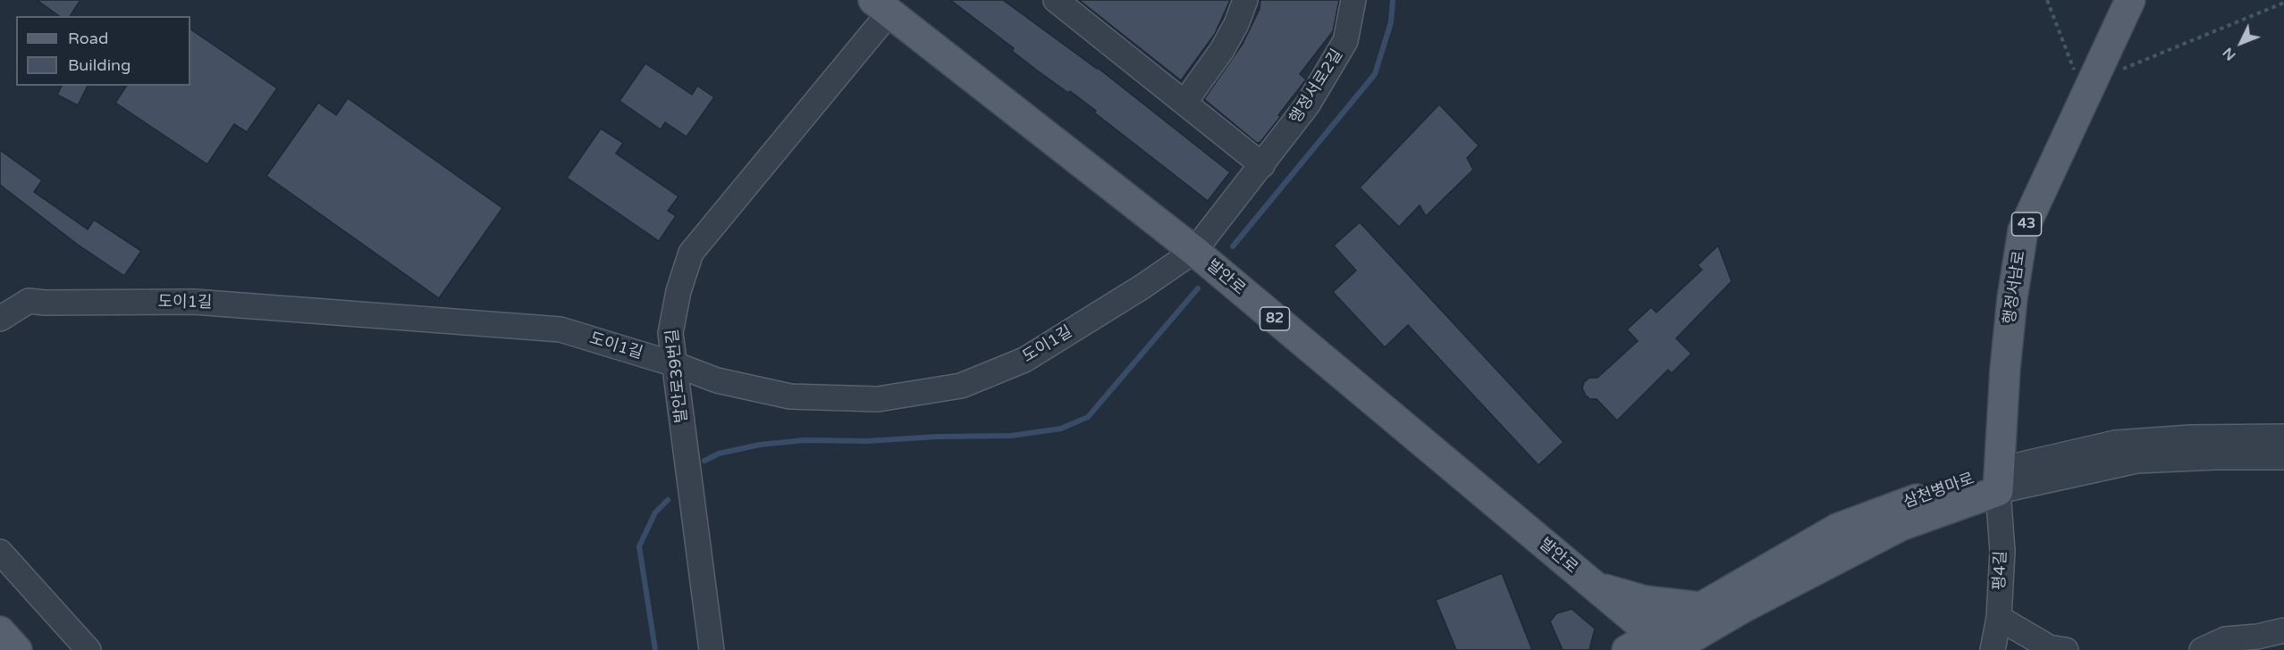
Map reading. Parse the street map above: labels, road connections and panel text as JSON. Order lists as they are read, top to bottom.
{
  "streets": {
    "main road": [
      "43",
      "발안로",
      "행정서남로",
      "82",
      "삼천병마로"
    ],
    "street": [
      "행정서로2길",
      "도이1길",
      "발안로39번길",
      "평4길"
    ]
  },
  "crossings": [
    ["행정서로2길", "발안로"],
    ["행정서로2길", "도이1길"],
    ["발안로", "도이1길"],
    ["발안로", "발안로39번길"],
    ["발안로", "삼천병마로"],
    ["행정서남로", "삼천병마로"],
    ["행정서남로", "평4길"],
    ["도이1길", "발안로39번길"],
    ["삼천병마로", "평4길"]
  ],
  "legend": ["Road", "Building"],
  "north": "bottom left"
}
